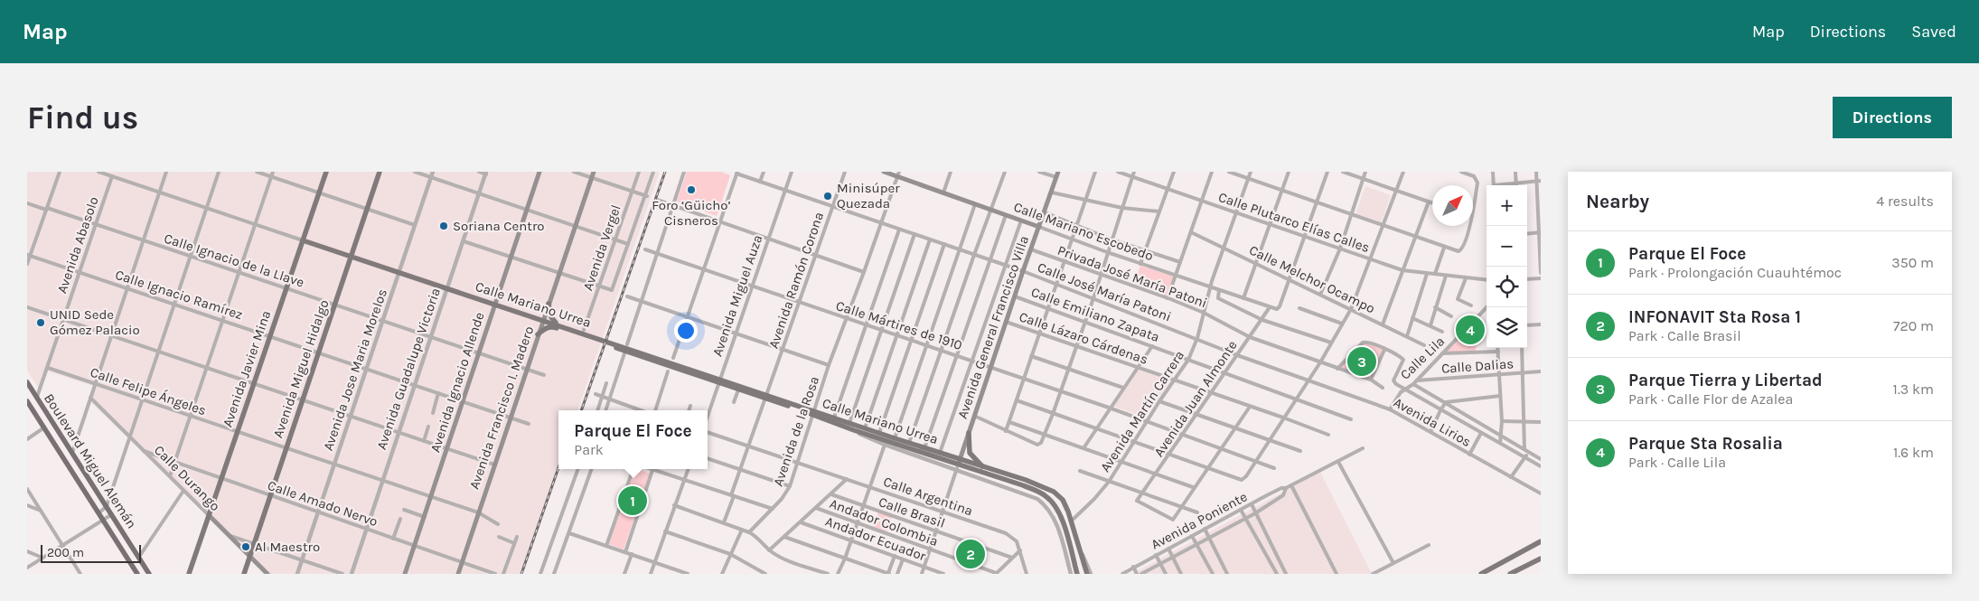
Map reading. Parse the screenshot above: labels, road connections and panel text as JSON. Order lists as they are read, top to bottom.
{
  "streets": {
    "highway": ["Boulevard Miguel Alemán"],
    "main road": [
      "Calle Mariano Escobedo",
      "Calle Mariano Urrea",
      "Avenida General Francisco Villa",
      "Avenida Javier Mina",
      "Avenida Miguel Hidalgo",
      "Avenida Ignacio Allende",
      "Avenida Francisco I. Madero",
      "Calle Durango"
    ],
    "street": [
      "Calle Plutarco Elías Calles",
      "Avenida Abasolo",
      "Avenida Vergel",
      "Calle Ignacio de la Llave",
      "Privada José María Patoni",
      "Calle Melchor Ocampo",
      "Avenida Ramón Corona",
      "Calle José María Patoni",
      "Calle Ignacio Ramírez",
      "Avenida Miguel Auza",
      "Calle Emiliano Zapata",
      "Calle Mártires de 1910",
      "Calle Lázaro Cárdenas",
      "Calle Lila",
      "Calle Dalias",
      "Avenida Guadalupe Victoria",
      "Avenida Jose Maria Morelos",
      "Calle Felipe Ángeles",
      "Avenida Juan Almonte",
      "Avenida Martín Carrera",
      "Avenida Lirios",
      "Avenida de la Rosa",
      "Calle Argentina",
      "Calle Amado Nervo",
      "Calle Brasil",
      "Avenida Poniente",
      "Andador Colombia",
      "Andador Ecuador"
    ]
  },
  "crossings": [
    ["Calle Plutarco Elías Calles", "Avenida Martín Carrera"],
    ["Calle Mariano Escobedo", "Calle Melchor Ocampo"],
    ["Calle Mariano Escobedo", "Avenida General Francisco Villa"],
    ["Calle Mariano Escobedo", "Avenida Juan Almonte"],
    ["Calle Mariano Escobedo", "Avenida Martín Carrera"],
    ["Calle Mariano Escobedo", "Avenida de la Rosa"],
    ["Avenida Abasolo", "Calle Ignacio de la Llave"],
    ["Avenida Abasolo", "Calle Ignacio Ramírez"],
    ["Avenida Abasolo", "Calle Mariano Urrea"],
    ["Avenida Abasolo", "Calle Felipe Ángeles"],
    ["Avenida Abasolo", "Boulevard Miguel Alemán"],
    ["Calle Ignacio de la Llave", "Avenida Javier Mina"],
    ["Calle Ignacio de la Llave", "Avenida Miguel Hidalgo"],
    ["Calle Ignacio de la Llave", "Avenida Guadalupe Victoria"],
    ["Calle Ignacio de la Llave", "Avenida Jose Maria Morelos"],
    ["Calle Ignacio de la Llave", "Avenida Ignacio Allende"],
    ["Calle Ignacio de la Llave", "Avenida Francisco I. Madero"],
    ["Privada José María Patoni", "Avenida General Francisco Villa"],
    ["Privada José María Patoni", "Avenida Juan Almonte"],
    ["Privada José María Patoni", "Avenida Martín Carrera"],
    ["Calle Melchor Ocampo", "Avenida Martín Carrera"],
    ["Avenida Ramón Corona", "Calle José María Patoni"],
    ["Avenida Ramón Corona", "Calle Mariano Urrea"],
    ["Avenida Ramón Corona", "Calle Mártires de 1910"],
    ["Avenida Ramón Corona", "Calle Argentina"],
    ["Calle José María Patoni", "Avenida Miguel Auza"],
    ["Calle José María Patoni", "Avenida General Francisco Villa"],
    ["Calle José María Patoni", "Avenida Juan Almonte"],
    ["Calle José María Patoni", "Avenida Martín Carrera"],
    ["Calle José María Patoni", "Avenida Lirios"],
    ["Calle José María Patoni", "Avenida de la Rosa"],
    ["Calle Ignacio Ramírez", "Avenida Javier Mina"],
    ["Calle Ignacio Ramírez", "Avenida Miguel Hidalgo"],
    ["Calle Ignacio Ramírez", "Avenida Guadalupe Victoria"],
    ["Calle Ignacio Ramírez", "Avenida Jose Maria Morelos"],
    ["Calle Ignacio Ramírez", "Avenida Ignacio Allende"],
    ["Calle Ignacio Ramírez", "Avenida Francisco I. Madero"],
    ["Avenida Miguel Auza", "Calle Mariano Urrea"],
    ["Avenida Miguel Auza", "Calle Mártires de 1910"],
    ["Calle Mariano Urrea", "Avenida General Francisco Villa"],
    ["Calle Mariano Urrea", "Avenida Javier Mina"],
    ["Calle Mariano Urrea", "Avenida Miguel Hidalgo"],
    ["Calle Mariano Urrea", "Avenida Guadalupe Victoria"],
    ["Calle Mariano Urrea", "Avenida Jose Maria Morelos"],
    ["Calle Mariano Urrea", "Avenida Ignacio Allende"],
    ["Calle Mariano Urrea", "Avenida Francisco I. Madero"],
    ["Calle Mariano Urrea", "Avenida de la Rosa"],
    ["Calle Emiliano Zapata", "Avenida General Francisco Villa"],
    ["Calle Emiliano Zapata", "Avenida Juan Almonte"],
    ["Calle Emiliano Zapata", "Avenida Martín Carrera"],
    ["Calle Mártires de 1910", "Avenida General Francisco Villa"],
    ["Calle Mártires de 1910", "Avenida Juan Almonte"],
    ["Calle Mártires de 1910", "Avenida Martín Carrera"],
    ["Calle Mártires de 1910", "Avenida de la Rosa"],
    ["Avenida General Francisco Villa", "Calle Lázaro Cárdenas"],
    ["Calle Lázaro Cárdenas", "Avenida Juan Almonte"],
    ["Calle Lázaro Cárdenas", "Avenida Martín Carrera"],
    ["Calle Lila", "Calle Dalias"],
    ["Calle Lila", "Avenida Lirios"],
    ["Avenida Javier Mina", "Calle Felipe Ángeles"],
    ["Avenida Javier Mina", "Calle Durango"],
    ["Avenida Javier Mina", "Calle Amado Nervo"],
    ["Avenida Miguel Hidalgo", "Calle Felipe Ángeles"],
    ["Avenida Miguel Hidalgo", "Calle Durango"],
    ["Avenida Miguel Hidalgo", "Calle Amado Nervo"],
    ["Avenida Guadalupe Victoria", "Calle Felipe Ángeles"],
    ["Avenida Guadalupe Victoria", "Calle Amado Nervo"],
    ["Avenida Jose Maria Morelos", "Calle Felipe Ángeles"],
    ["Avenida Jose Maria Morelos", "Calle Amado Nervo"],
    ["Avenida Ignacio Allende", "Calle Felipe Ángeles"],
    ["Avenida Ignacio Allende", "Calle Amado Nervo"],
    ["Calle Felipe Ángeles", "Avenida Francisco I. Madero"],
    ["Avenida Francisco I. Madero", "Calle Amado Nervo"],
    ["Avenida de la Rosa", "Calle Argentina"],
    ["Calle Durango", "Calle Amado Nervo"]
  ],
  "places": [
    "Foro ‘Güicho’ Cisneros",
    "Minisúper Quezada",
    "Soriana Centro",
    "UNID Sede Gómez Palacio",
    "Al Maestro"
  ],
  "scale_bar": "200 m",
  "north": "top right",
  "page": {
    "header": "Map",
    "nav": ["Map", "Directions", "Saved"],
    "buttons": "Directions",
    "title": "Find us",
    "heading": ["Nearby", "4 results"],
    "map_buttons": ["+", "−"],
    "list": [
      {
        "mark": "1",
        "name": "Parque El Foce",
        "note": "Park · Prolongación Cuauhtémoc",
        "value": "350 m"
      },
      {
        "mark": "2",
        "name": "INFONAVIT Sta Rosa 1",
        "note": "Park · Calle Brasil",
        "value": "720 m"
      },
      {
        "mark": "3",
        "name": "Parque Tierra y Libertad",
        "note": "Park · Calle Flor de Azalea",
        "value": "1.3 km"
      },
      {
        "mark": "4",
        "name": "Parque Sta Rosalia",
        "note": "Park · Calle Lila",
        "value": "1.6 km"
      }
    ],
    "pins": [
      "4",
      "3",
      "1",
      "2"
    ],
    "popup": ["Parque El Foce", "Park"],
    "scale": "200 m"
  }
}
